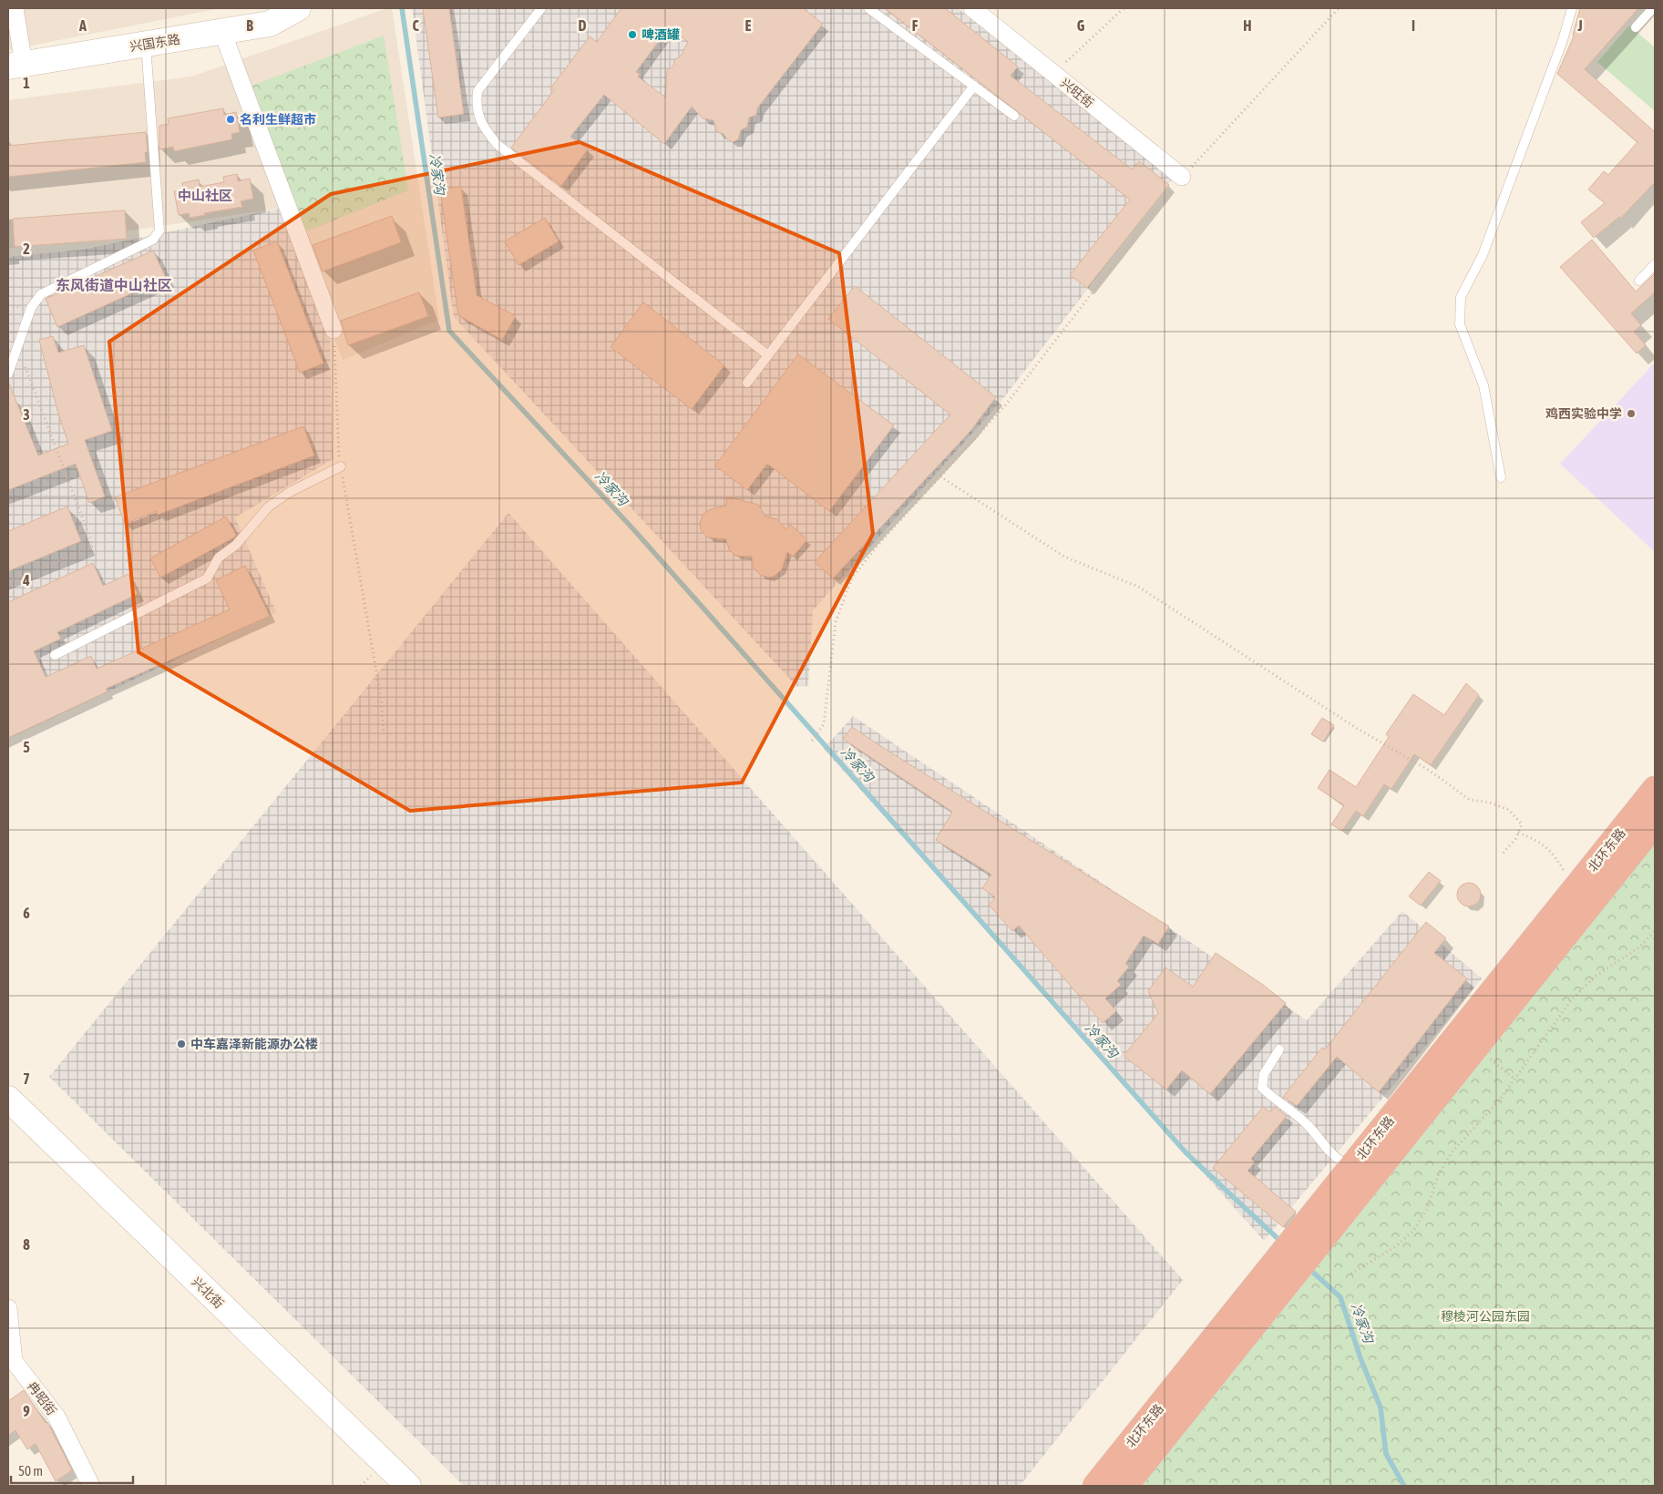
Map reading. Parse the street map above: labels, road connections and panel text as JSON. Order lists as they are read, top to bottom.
{
  "streets": {
    "highway": ["北环东路"],
    "street": [
      "兴国东路",
      "兴旺街",
      "兴北街",
      "冉昭街"
    ]
  },
  "districts": ["中山社区", "东风街道中山社区"],
  "water": ["冷家沟"],
  "parks": ["穆棱河公园东园"],
  "places": [
    "啤酒罐",
    "名利生鲜超市",
    "鸡西实验中学",
    "中车嘉泽新能源办公楼"
  ],
  "scale_bar": "50 m",
  "grid": {
    "columns": [
      "A",
      "B",
      "C",
      "D",
      "E",
      "F",
      "G",
      "H",
      "I",
      "J"
    ],
    "rows": [
      "1",
      "2",
      "3",
      "4",
      "5",
      "6",
      "7",
      "8",
      "9"
    ]
  }
}
